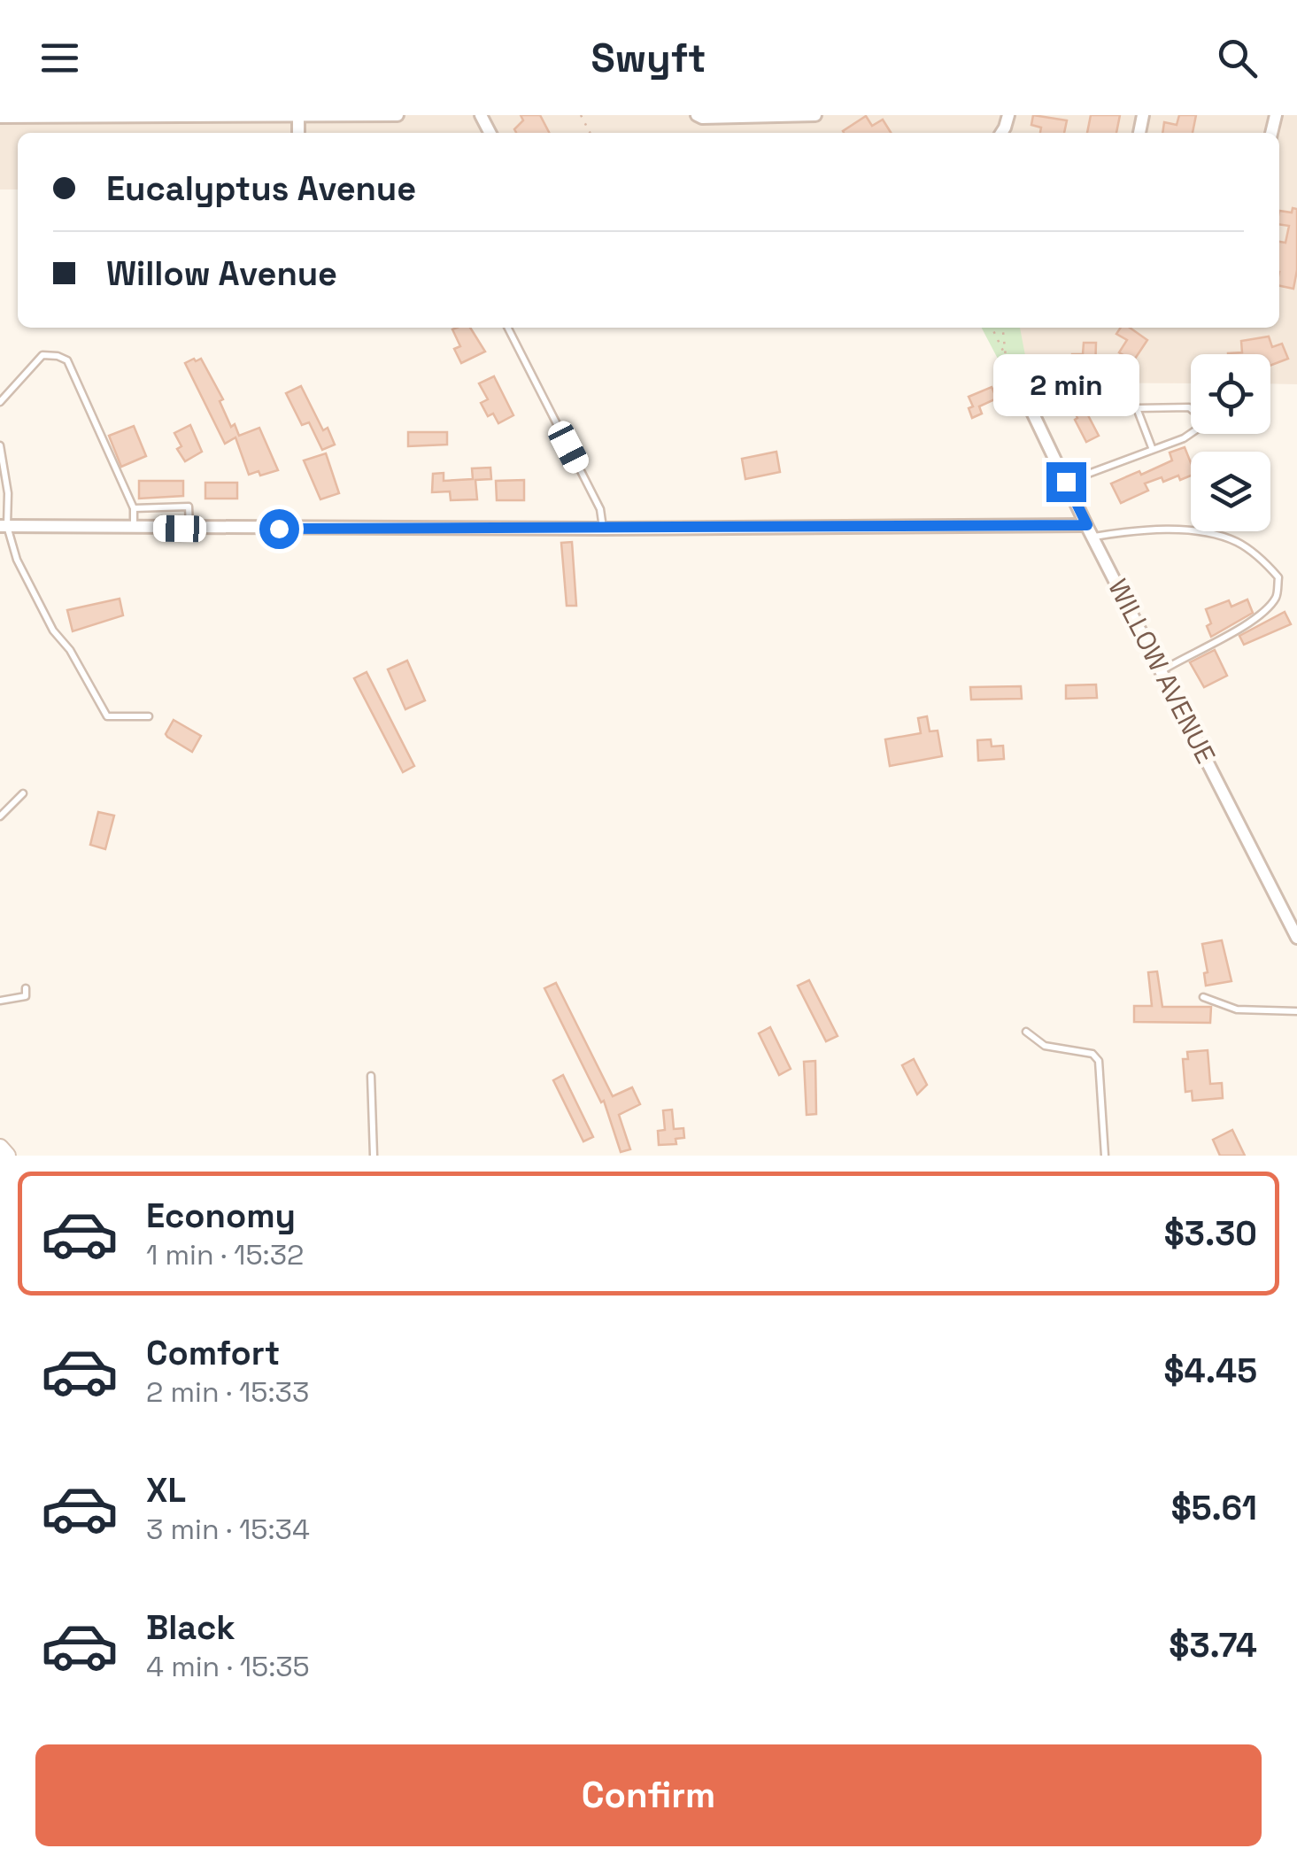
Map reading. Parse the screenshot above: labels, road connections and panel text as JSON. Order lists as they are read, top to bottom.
{
  "streets": {
    "street": ["WILLOW AVENUE"]
  },
  "page": {
    "header": "Swyft",
    "banner": ["Eucalyptus Avenue", "Willow Avenue"],
    "bubble": "2 min",
    "list": [
      {
        "name": "Economy",
        "note": "1 min · 15:32",
        "value": "$3.30"
      },
      {
        "name": "Comfort",
        "note": "2 min · 15:33",
        "value": "$4.45"
      },
      {
        "name": "XL",
        "note": "3 min · 15:34",
        "value": "$5.61"
      },
      {
        "name": "Black",
        "note": "4 min · 15:35",
        "value": "$3.74"
      }
    ],
    "buttons": "Confirm"
  }
}
